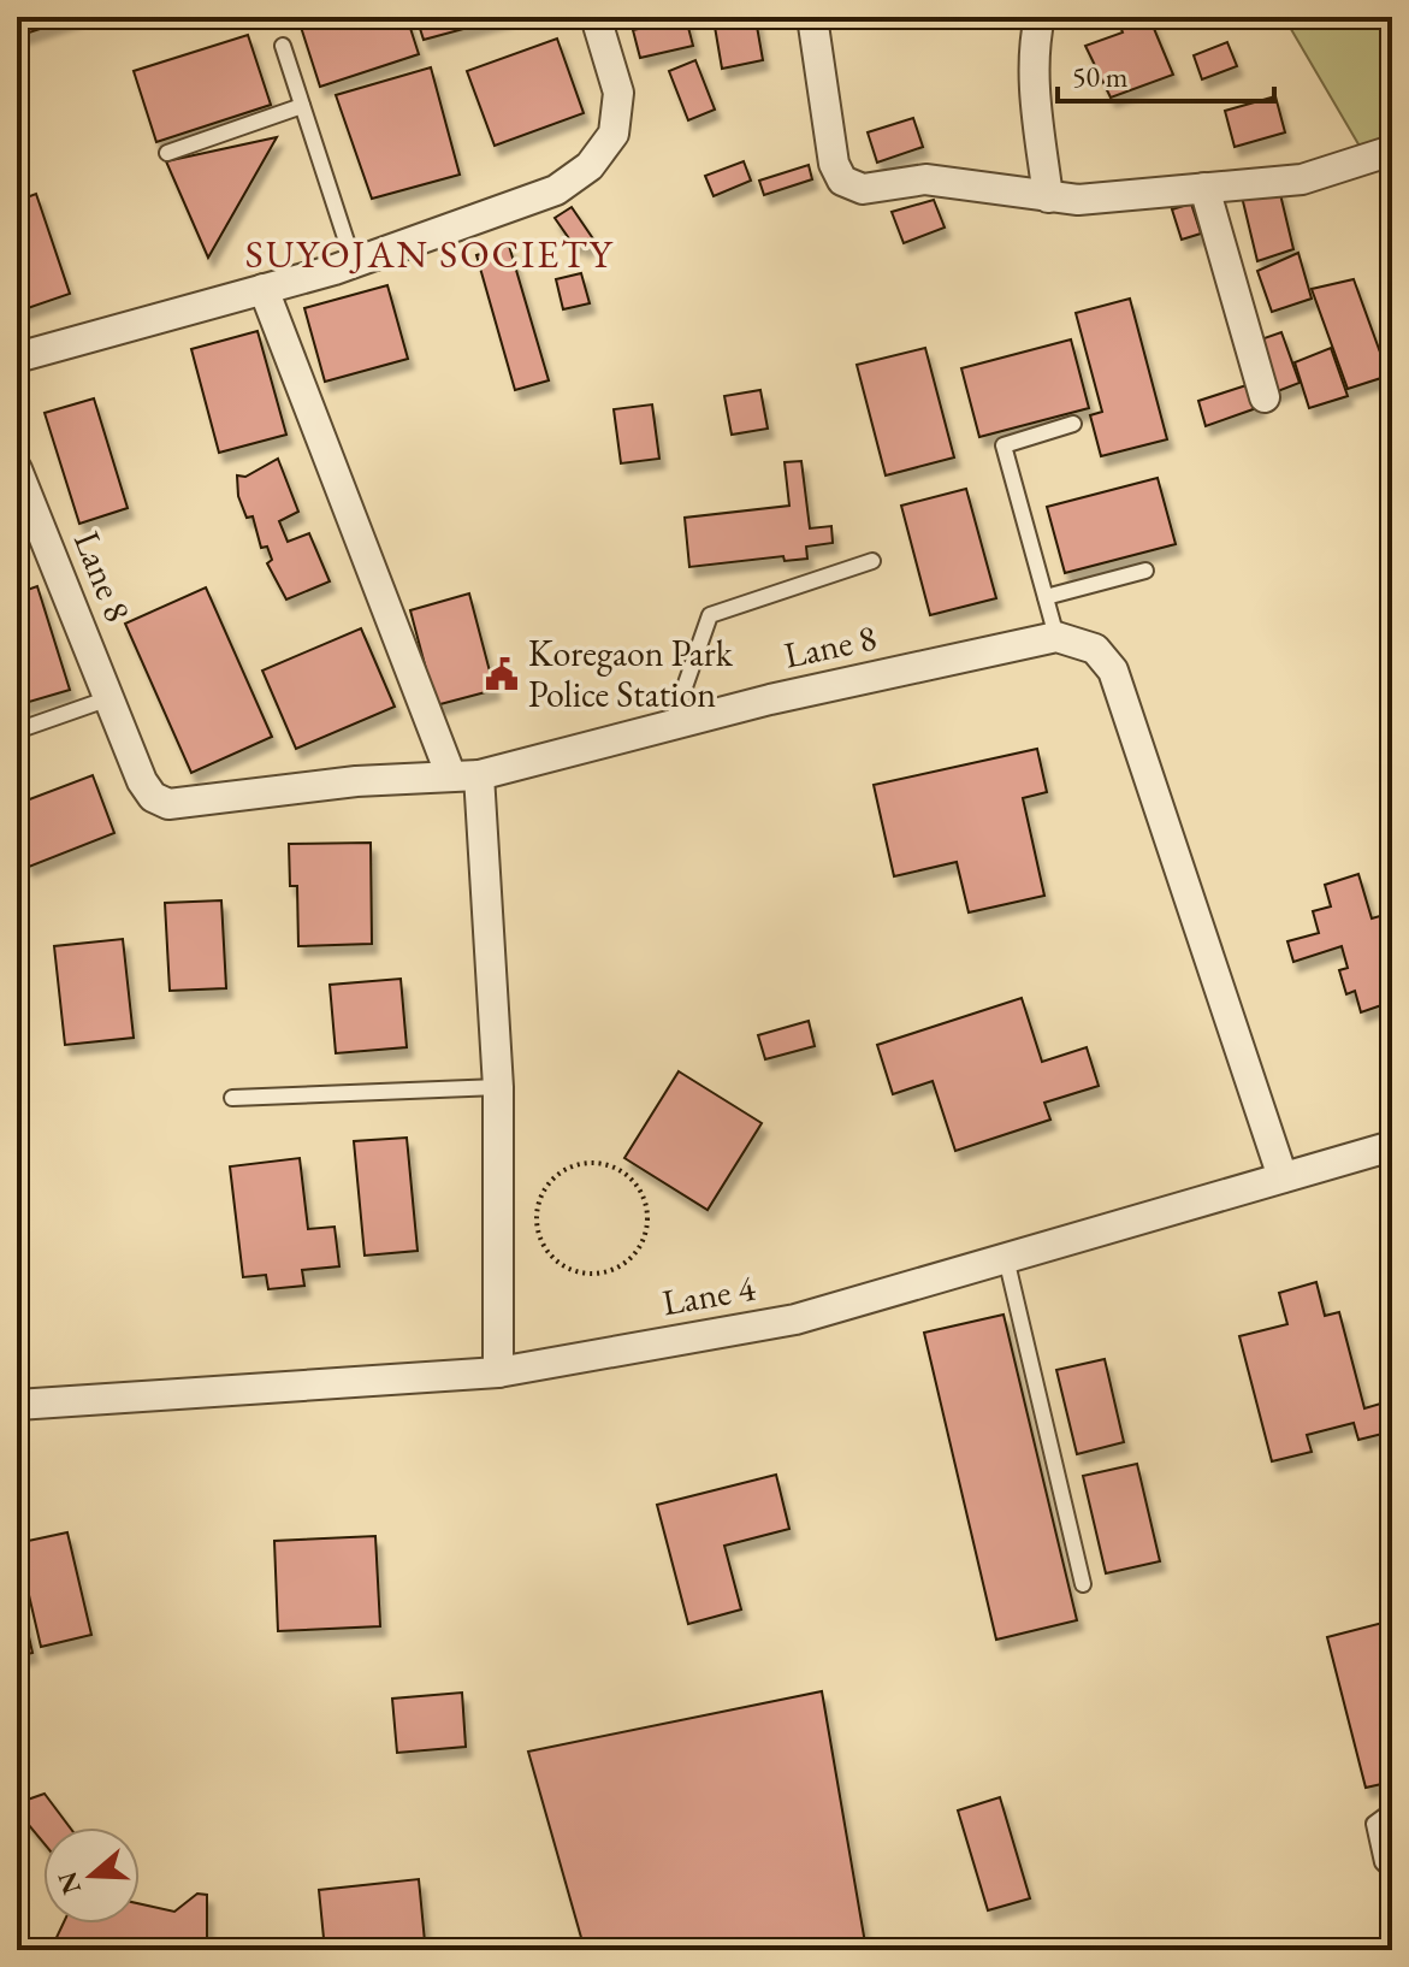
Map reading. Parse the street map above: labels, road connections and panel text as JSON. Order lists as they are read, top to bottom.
{
  "streets": {
    "street": ["Lane 8", "Lane 4"]
  },
  "districts": ["SUYOJAN SOCIETY"],
  "places": {
    "public building": ["Koregaon Park Police Station"]
  },
  "scale_bar": "50 m",
  "north": "left"
}
